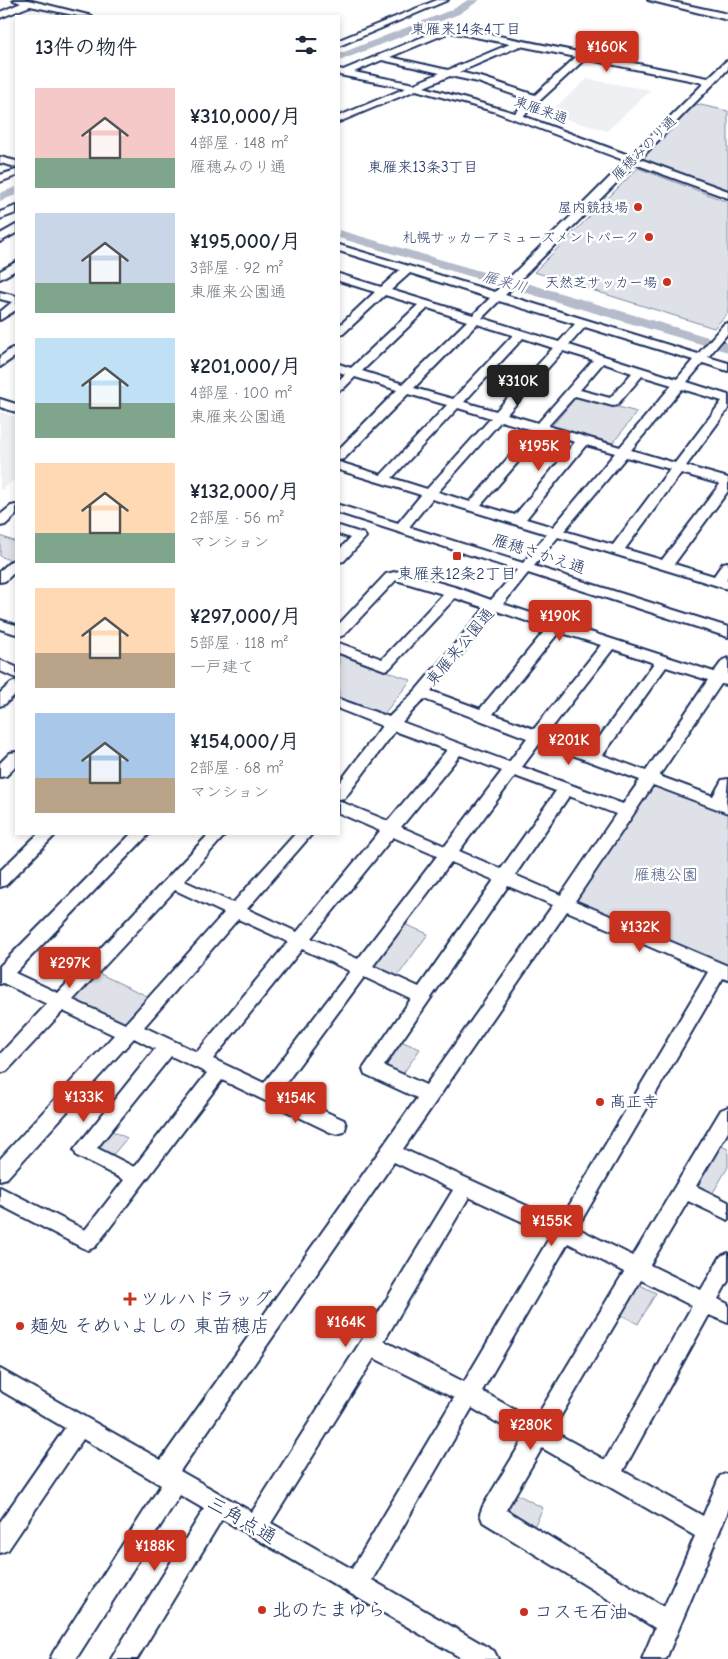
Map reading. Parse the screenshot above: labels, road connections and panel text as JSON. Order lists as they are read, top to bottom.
{
  "streets": {
    "street": [
      "東雁来通",
      "雁穂みのり通",
      "雁穂さかえ通",
      "東雁来公園通",
      "三角点通"
    ]
  },
  "crossings": [
    ["東雁来通", "雁穂みのり通"],
    ["雁穂さかえ通", "東雁来公園通"]
  ],
  "districts": ["東雁来14条4丁目", "東雁来13条3丁目"],
  "water": ["雁来川"],
  "parks": ["雁穂公園"],
  "places": {
    "other": [
      "屋内競技場",
      "札幌サッカーアミューズメントパーク",
      "天然芝サッカー場",
      "髙正寺",
      "麺処 そめいよしの 東苗穂店",
      "北のたまゆら",
      "コスモ石油"
    ],
    "transit": ["東雁来12条2丁目"],
    "health": ["ツルハドラッグ"]
  },
  "page": {
    "heading": "13件の物件",
    "price": [
      "¥160K",
      "¥310K",
      "¥195K",
      "¥190K",
      "¥201K",
      "¥132K",
      "¥297K",
      "¥133K",
      "¥154K",
      "¥155K",
      "¥164K",
      "¥280K",
      "¥188K"
    ],
    "list": [
      {
        "name": "¥310,000/月",
        "note": "4部屋 · 148 m² · 雁穂みのり通"
      },
      {
        "name": "¥195,000/月",
        "note": "3部屋 · 92 m² · 東雁来公園通"
      },
      {
        "name": "¥201,000/月",
        "note": "4部屋 · 100 m² · 東雁来公園通"
      },
      {
        "name": "¥132,000/月",
        "note": "2部屋 · 56 m² · マンション"
      },
      {
        "name": "¥297,000/月",
        "note": "5部屋 · 118 m² · 一戸建て"
      },
      {
        "name": "¥154,000/月",
        "note": "2部屋 · 68 m² · マンション"
      }
    ]
  }
}
